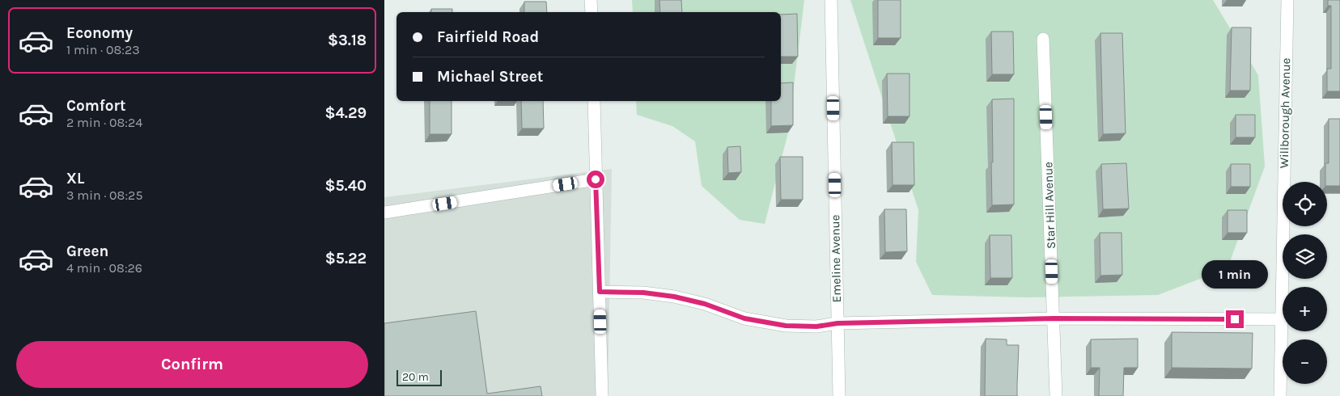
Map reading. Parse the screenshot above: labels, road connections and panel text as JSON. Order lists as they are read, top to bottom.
{
  "streets": {
    "street": ["Willborough Avenue", "Star Hill Avenue", "Emeline Avenue"]
  },
  "scale_bar": "20 m",
  "page": {
    "list": [
      {
        "name": "Economy",
        "note": "1 min · 08:23",
        "value": "$3.18"
      },
      {
        "name": "Comfort",
        "note": "2 min · 08:24",
        "value": "$4.29"
      },
      {
        "name": "XL",
        "note": "3 min · 08:25",
        "value": "$5.40"
      },
      {
        "name": "Green",
        "note": "4 min · 08:26",
        "value": "$5.22"
      }
    ],
    "banner": ["Fairfield Road", "Michael Street"],
    "map_buttons": ["+", "−"],
    "bubble": "1 min",
    "buttons": "Confirm",
    "scale": "20 m"
  }
}
